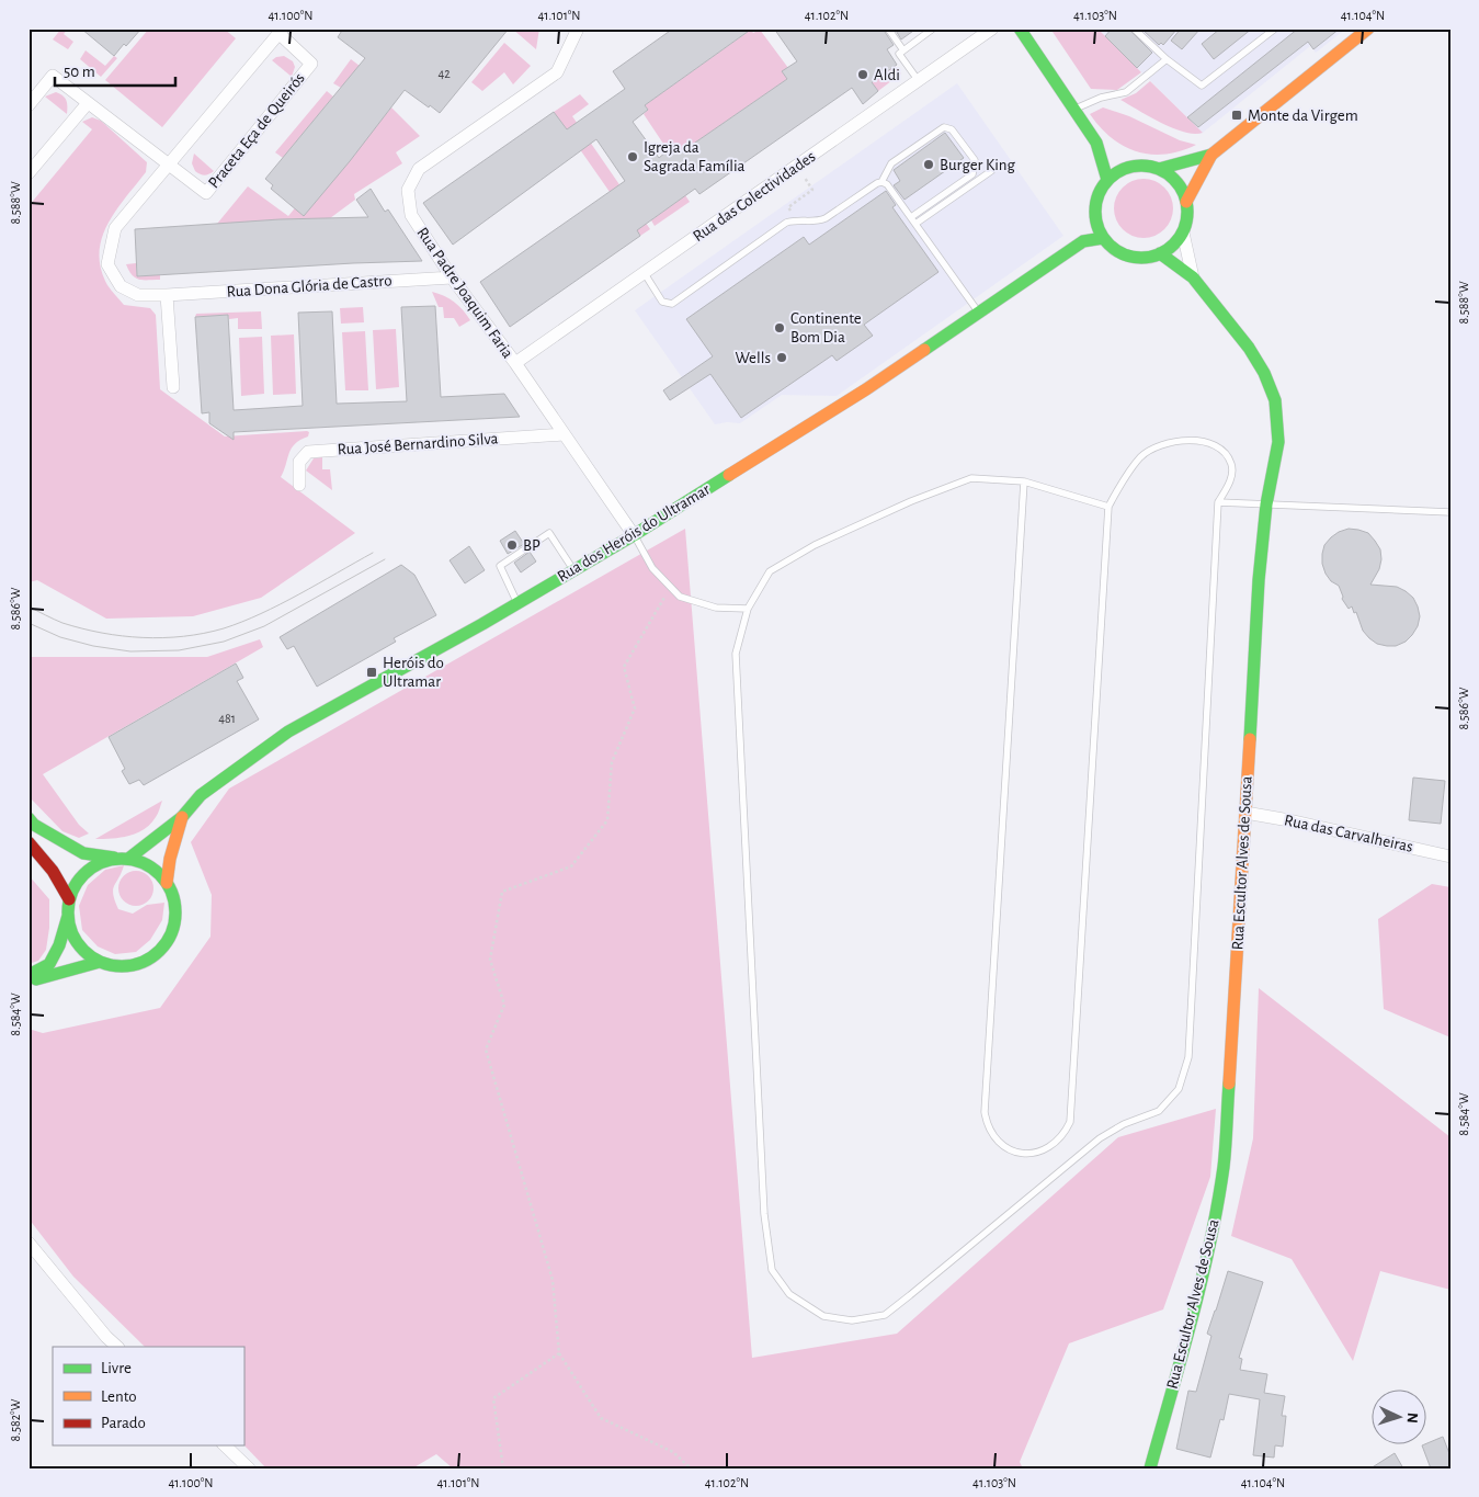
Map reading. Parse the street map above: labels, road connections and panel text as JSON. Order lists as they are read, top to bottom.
{
  "streets": {
    "main road": ["Rua dos Heróis do Ultramar", "Rua Escultor Alves de Sousa"],
    "street": [
      "Praceta Eça de Queirós",
      "Rua das Colectividades",
      "Rua Dona Glória de Castro",
      "Rua Padre Joaquim Faria",
      "Rua José Bernardino Silva",
      "Rua das Carvalheiras"
    ]
  },
  "crossings": [
    ["Praceta Eça de Queirós", "Rua Dona Glória de Castro"],
    ["Rua das Colectividades", "Rua Padre Joaquim Faria"],
    ["Rua Dona Glória de Castro", "Rua Padre Joaquim Faria"],
    ["Rua Padre Joaquim Faria", "Rua José Bernardino Silva"],
    ["Rua Padre Joaquim Faria", "Rua dos Heróis do Ultramar"],
    ["Rua das Carvalheiras", "Rua Escultor Alves de Sousa"]
  ],
  "places": {
    "other": [
      "Aldi",
      "Igreja da Sagrada Família",
      "Burger King",
      "Continente Bom Dia",
      "Wells",
      "BP"
    ],
    "transit": ["Monte da Virgem", "Heróis do Ultramar"]
  },
  "house_numbers": ["42", "481"],
  "legend": ["Livre", "Lento", "Parado"],
  "scale_bar": "50 m",
  "north": "right",
  "coordinates": [
    "41.100°N",
    "41.101°N",
    "41.102°N",
    "41.103°N",
    "41.104°N",
    "8.588°W",
    "8.586°W",
    "8.584°W",
    "8.582°W"
  ]
}
